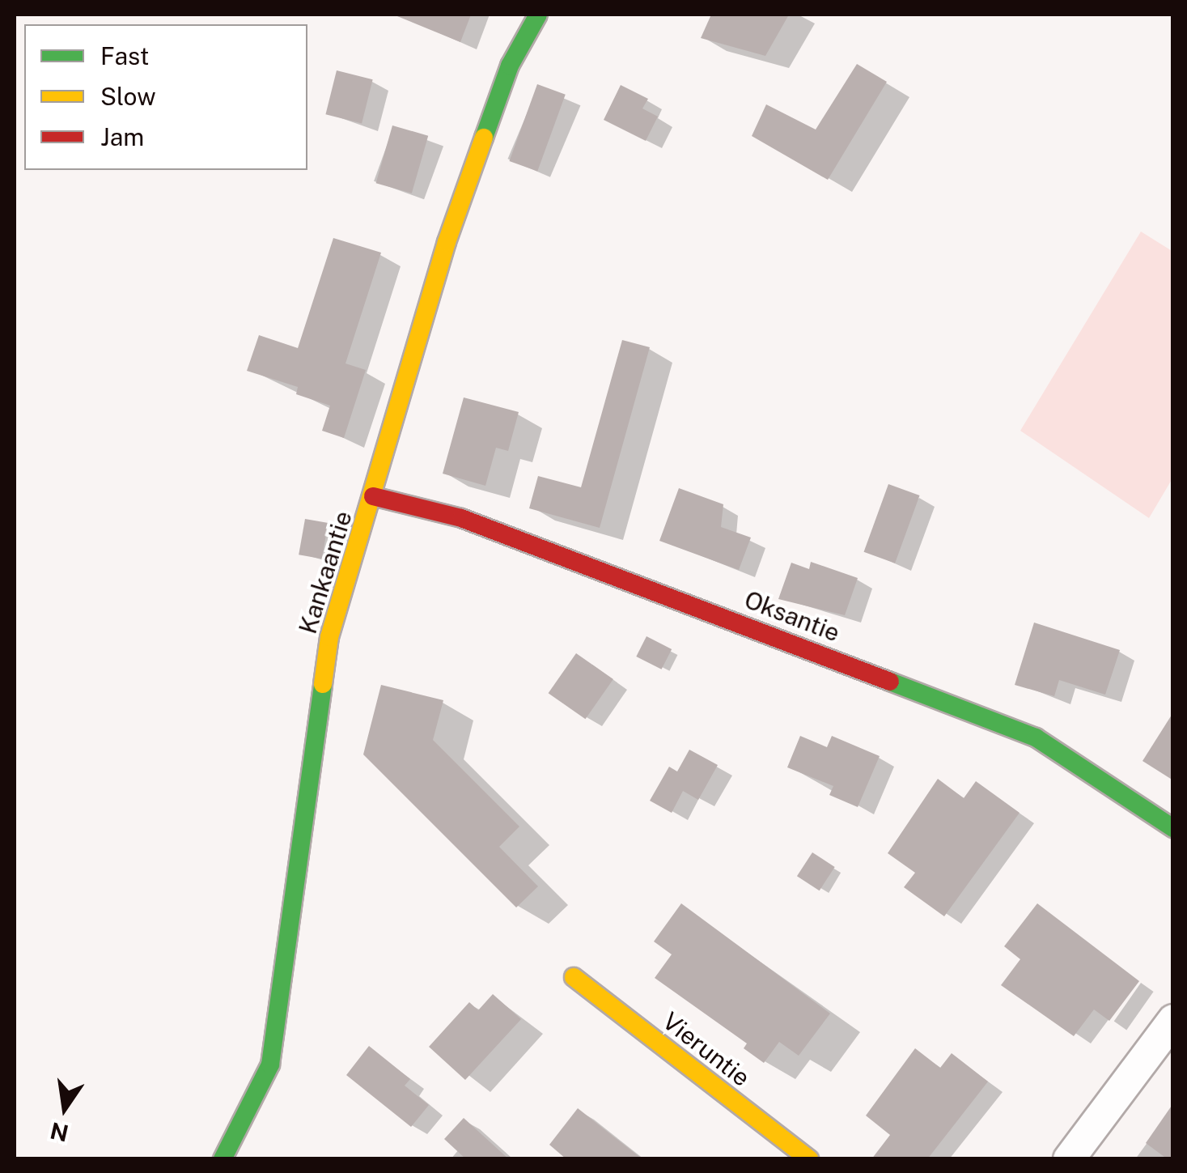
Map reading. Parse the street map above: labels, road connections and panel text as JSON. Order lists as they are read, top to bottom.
{
  "streets": {
    "street": ["Kankaantie", "Oksantie", "Vieruntie"]
  },
  "crossings": [
    ["Kankaantie", "Oksantie"]
  ],
  "legend": ["Fast", "Slow", "Jam"],
  "north": "bottom"
}
